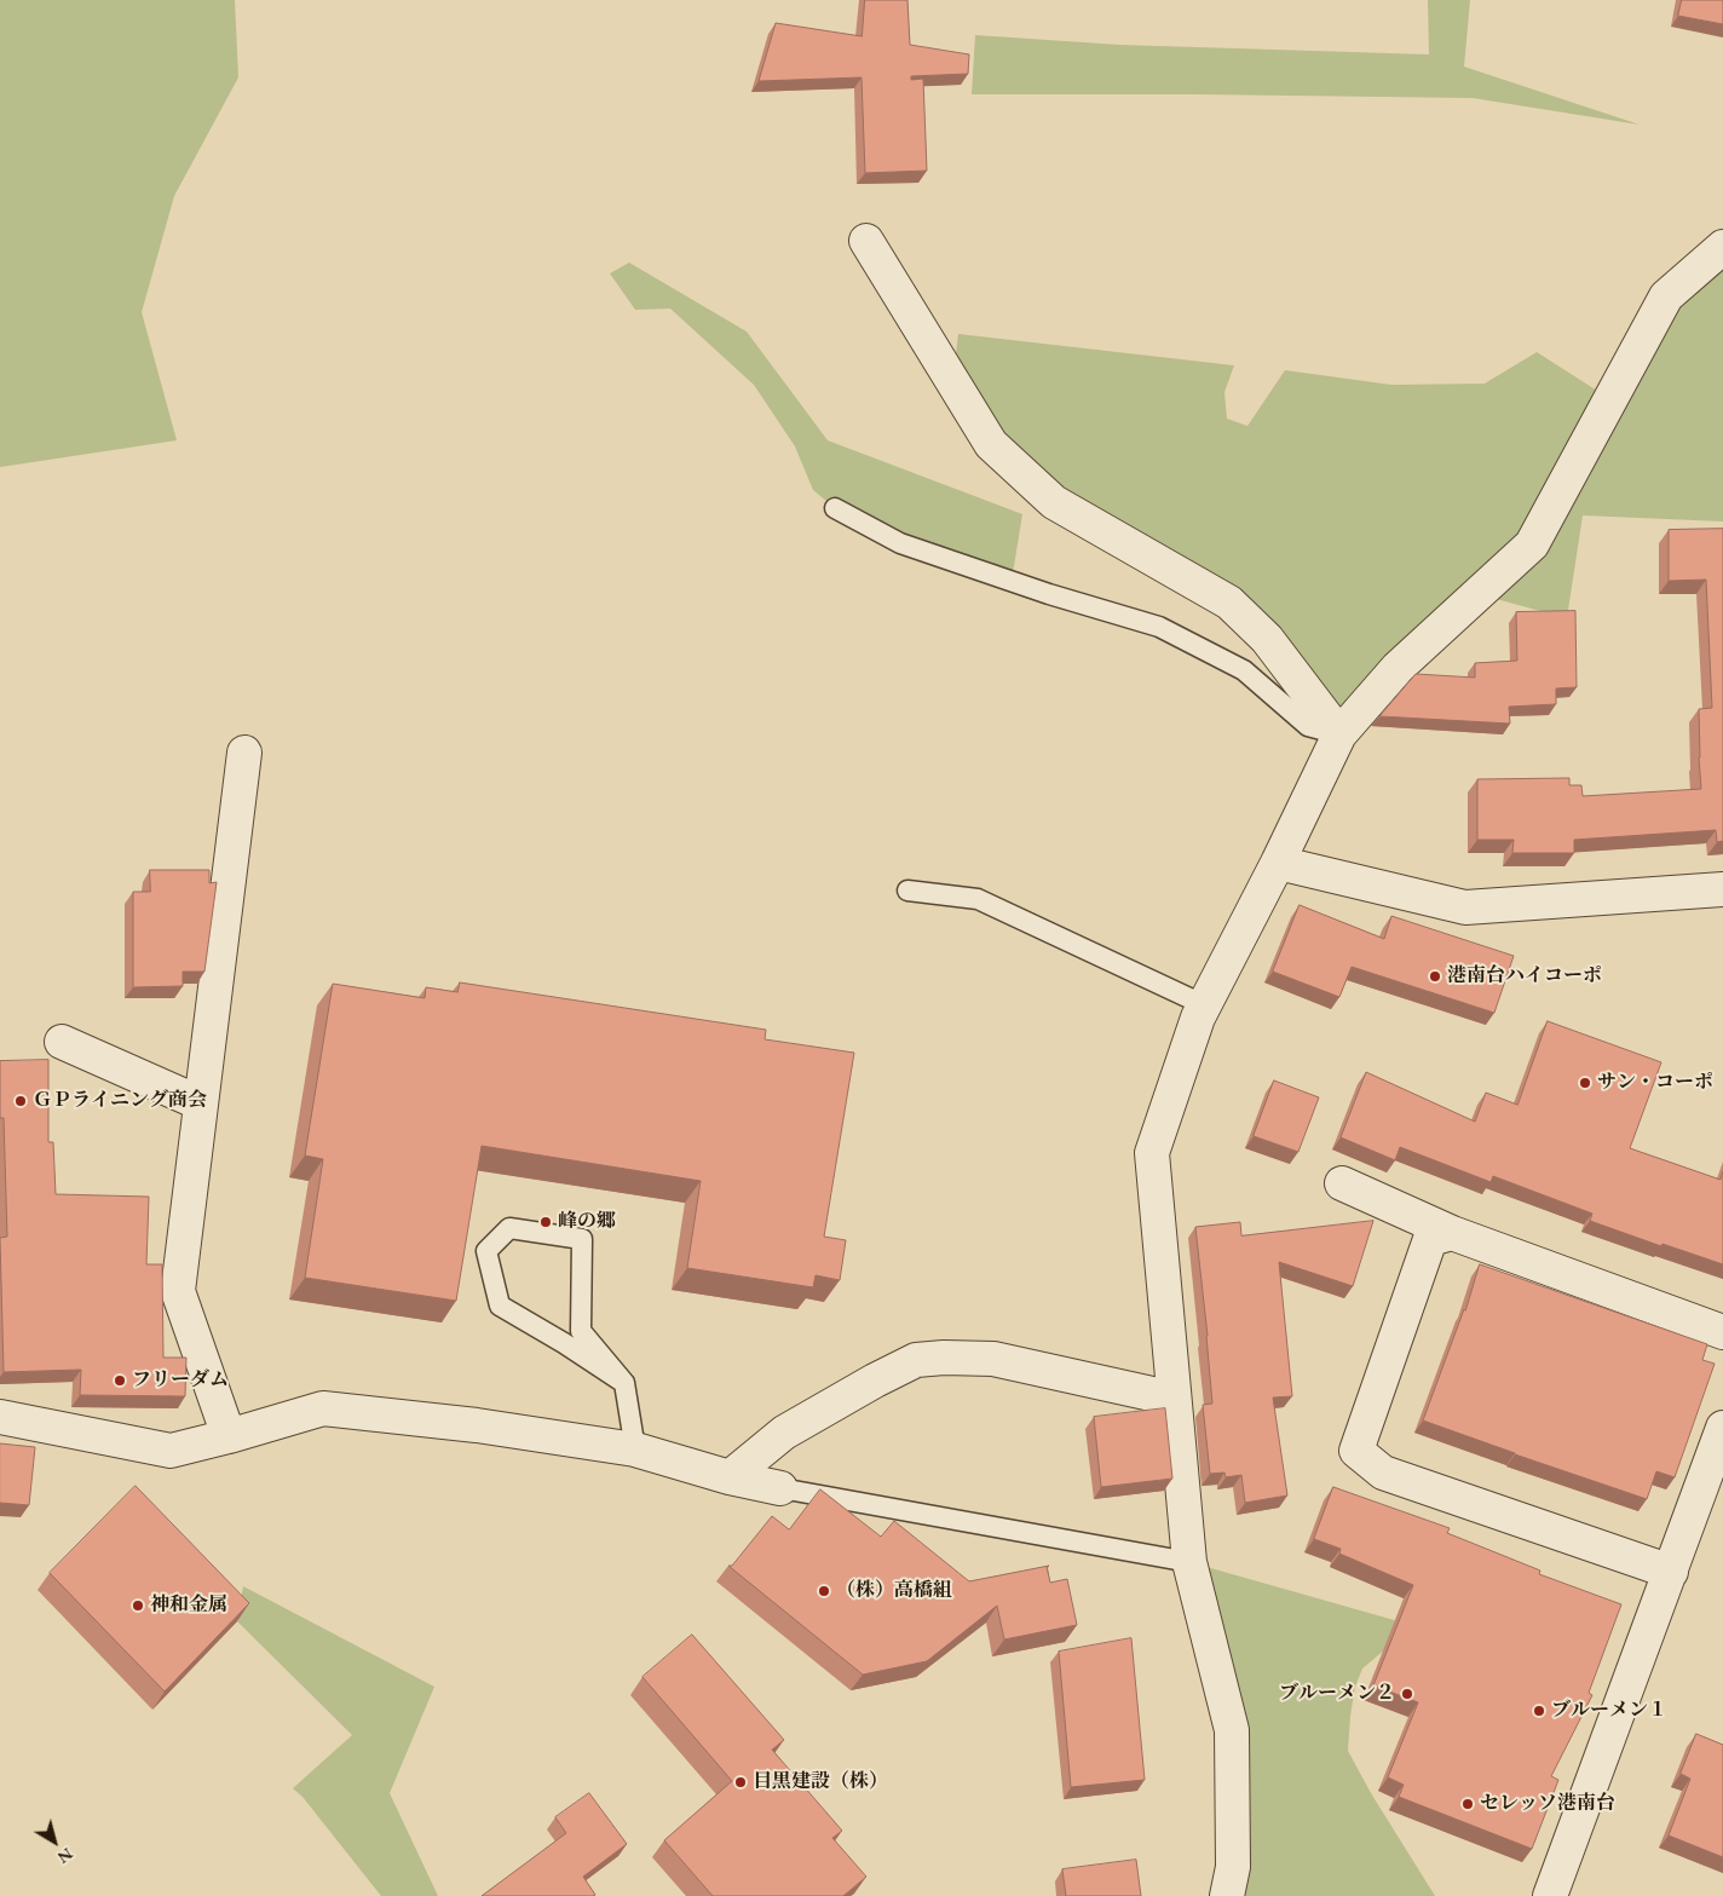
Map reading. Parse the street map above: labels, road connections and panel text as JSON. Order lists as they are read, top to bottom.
{
  "places": [
    "港南台ハイコーポ",
    "サン・コーポ",
    "ＧＰライニング商会",
    "峰の郷",
    "フリーダム",
    "（株）高橋組",
    "神和金属",
    "ブルーメン２",
    "ブルーメン１",
    "目黒建設（株）",
    "セレッソ港南台"
  ],
  "north": "bottom right"
}
